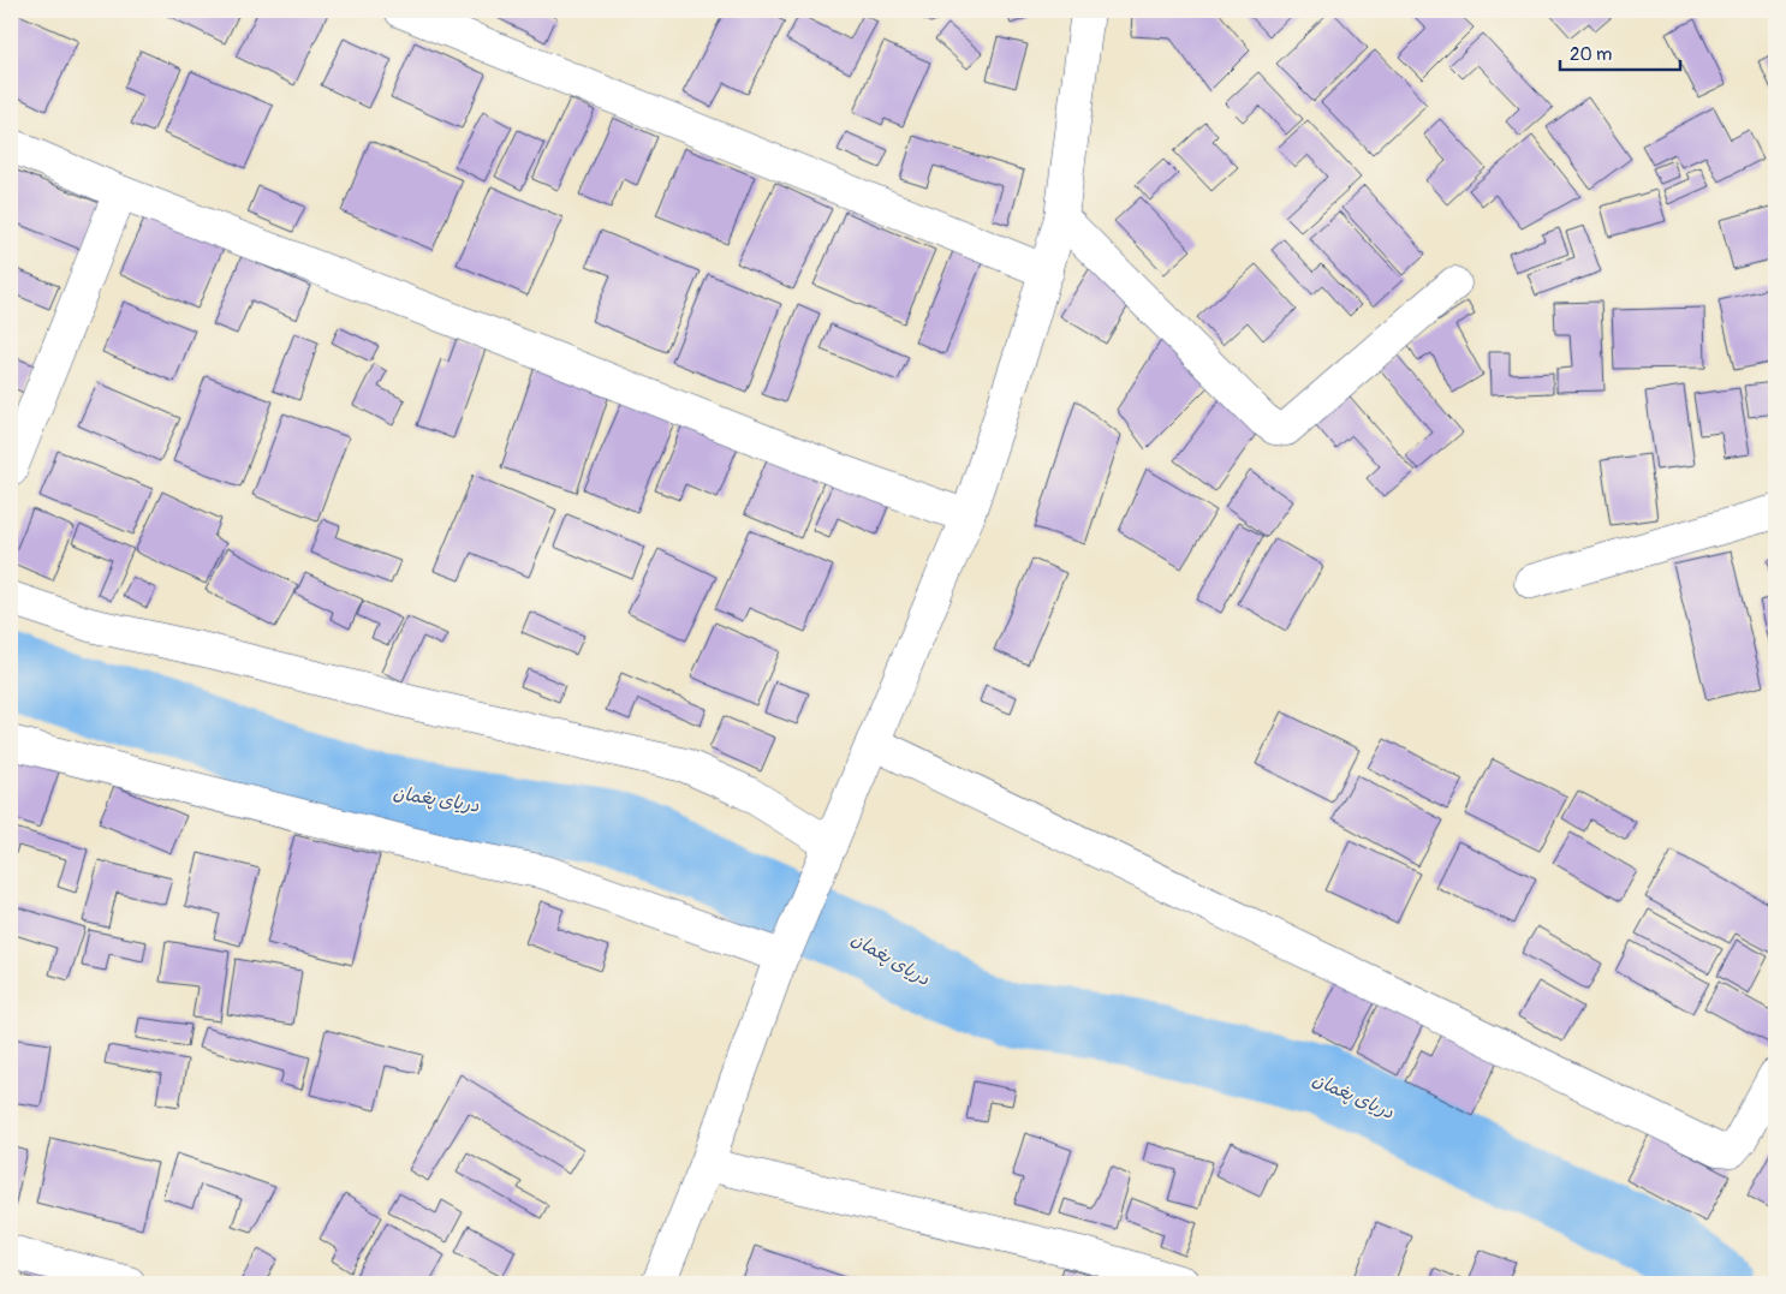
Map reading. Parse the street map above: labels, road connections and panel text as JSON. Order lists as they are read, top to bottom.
{
  "water": ["دریای پغمان"],
  "scale_bar": "20 m"
}
